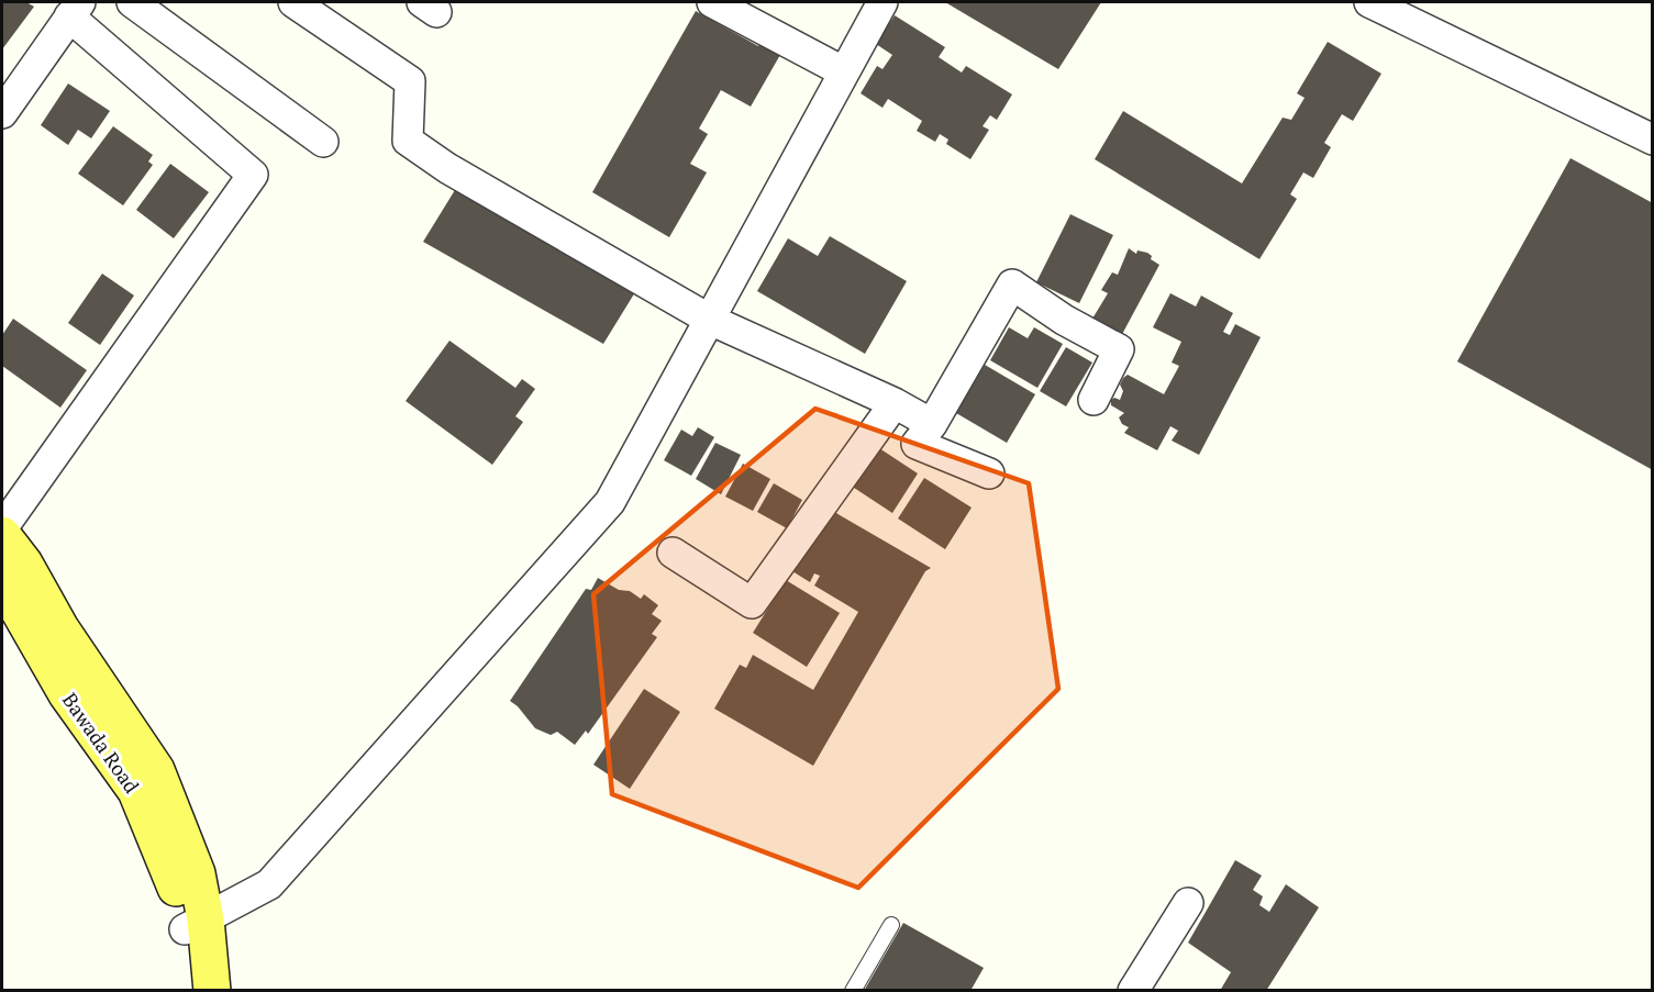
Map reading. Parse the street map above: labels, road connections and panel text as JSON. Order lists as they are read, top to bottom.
{
  "streets": {
    "main road": ["Bawada Road"]
  }
}
